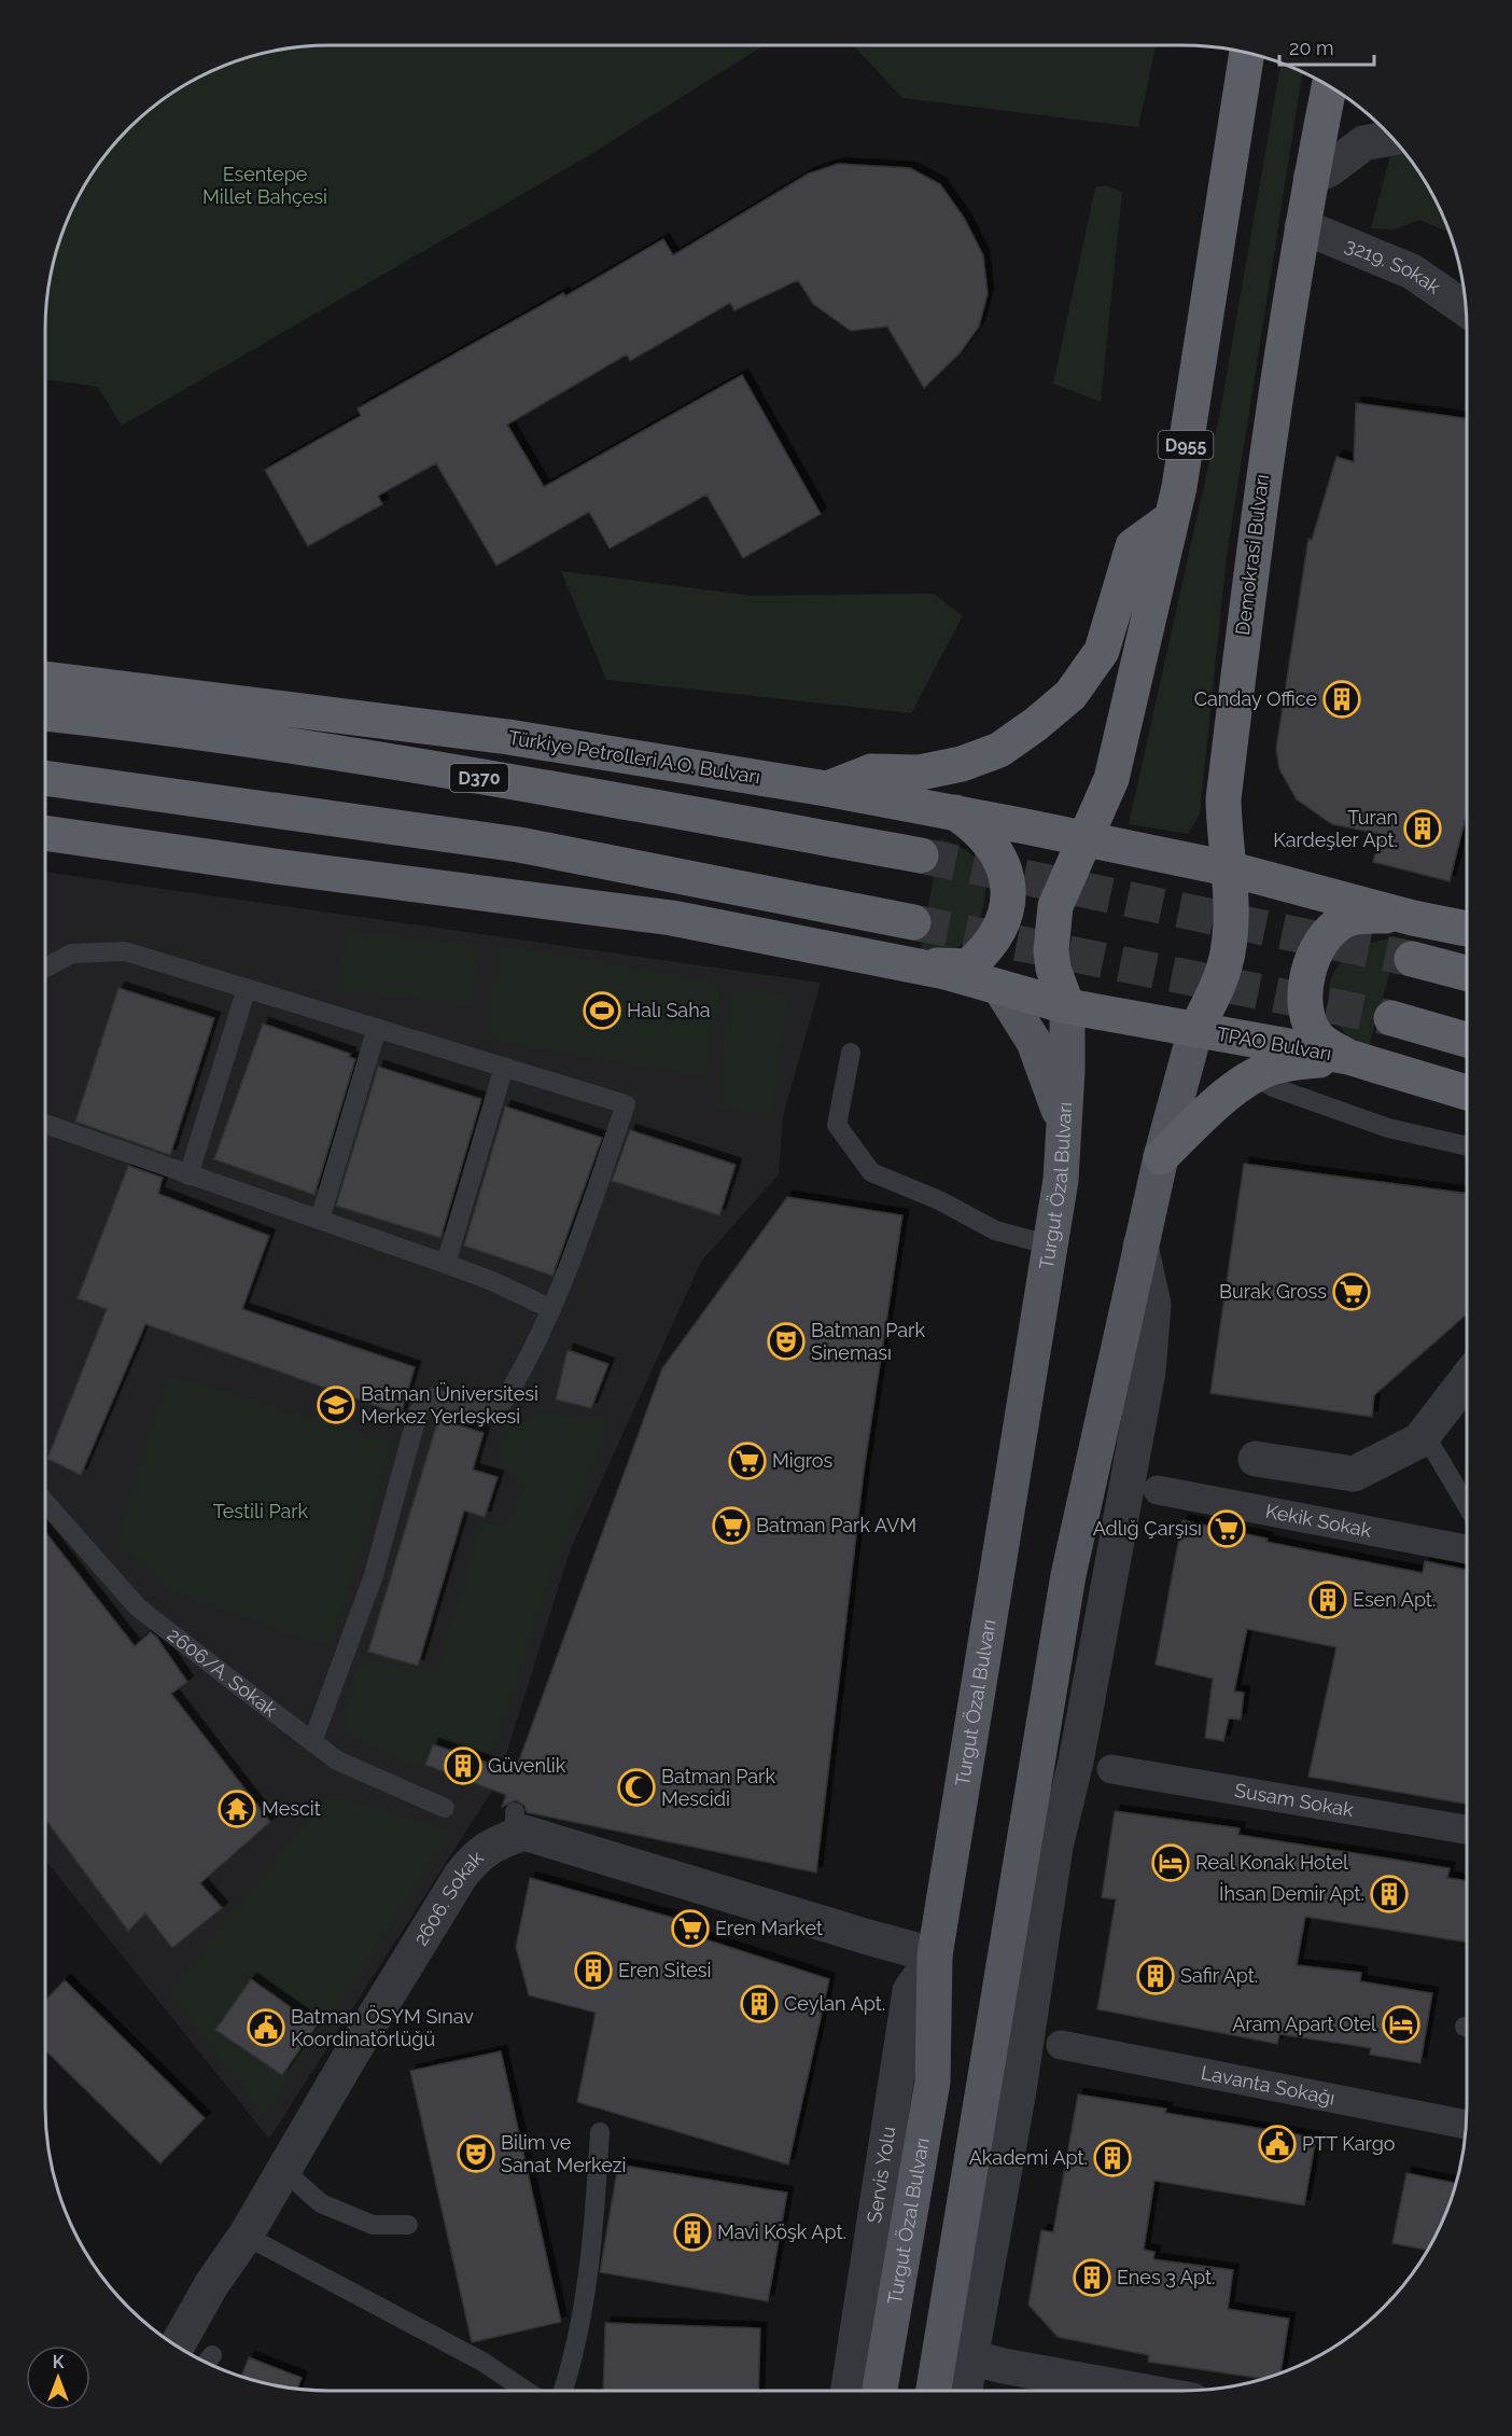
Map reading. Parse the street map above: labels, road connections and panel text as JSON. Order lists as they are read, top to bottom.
{
  "streets": {
    "highway": [
      "D955",
      "Demokrasi Bulvarı",
      "Türkiye Petrolleri A.O. Bulvarı",
      "D370",
      "TPAO Bulvarı"
    ],
    "main road": ["Turgut Özal Bulvarı"],
    "street": [
      "3219. Sokak",
      "Kekik Sokak",
      "Susam Sokak",
      "2606. Sokak",
      "Lavanta Sokağı",
      "Servis Yolu"
    ],
    "lane": ["2606/A. Sokak"]
  },
  "crossings": [
    ["3219. Sokak", "Demokrasi Bulvarı"],
    ["D955", "Demokrasi Bulvarı"],
    ["D955", "Türkiye Petrolleri A.O. Bulvarı"],
    ["D955", "TPAO Bulvarı"],
    ["D955", "Turgut Özal Bulvarı"],
    ["Demokrasi Bulvarı", "Türkiye Petrolleri A.O. Bulvarı"],
    ["Demokrasi Bulvarı", "TPAO Bulvarı"],
    ["Demokrasi Bulvarı", "Turgut Özal Bulvarı"],
    ["Türkiye Petrolleri A.O. Bulvarı", "TPAO Bulvarı"],
    ["Türkiye Petrolleri A.O. Bulvarı", "Turgut Özal Bulvarı"],
    ["TPAO Bulvarı", "Turgut Özal Bulvarı"],
    ["Turgut Özal Bulvarı", "2606. Sokak"],
    ["Turgut Özal Bulvarı", "Servis Yolu"],
    ["2606. Sokak", "Servis Yolu"]
  ],
  "parks": ["Esentepe Millet Bahçesi", "Testili Park"],
  "places": {
    "building": [
      "Canday Office",
      "Turan Kardeşler Apt.",
      "Esen Apt.",
      "Güvenlik",
      "İhsan Demir Apt.",
      "Eren Sitesi",
      "Safir Apt.",
      "Ceylan Apt.",
      "Akademi Apt.",
      "Mavi Köşk Apt.",
      "Enes 3 Apt."
    ],
    "sports": ["Halı Saha"],
    "supermarket": [
      "Burak Gross",
      "Migros",
      "Batman Park AVM",
      "Adlığ Çarşısı",
      "Eren Market"
    ],
    "theatre": ["Batman Park Sineması", "Bilim ve Sanat Merkezi"],
    "school or university": ["Batman Üniversitesi Merkez Yerleşkesi"],
    "mosque": ["Batman Park Mescidi"],
    "temple": ["Mescit"],
    "hotel": ["Real Konak Hotel", "Aram Apart Otel"],
    "public building": ["Batman ÖSYM Sınav Koordinatörlüğü", "PTT Kargo"]
  },
  "scale_bar": "20 m",
  "north": "top"
}
